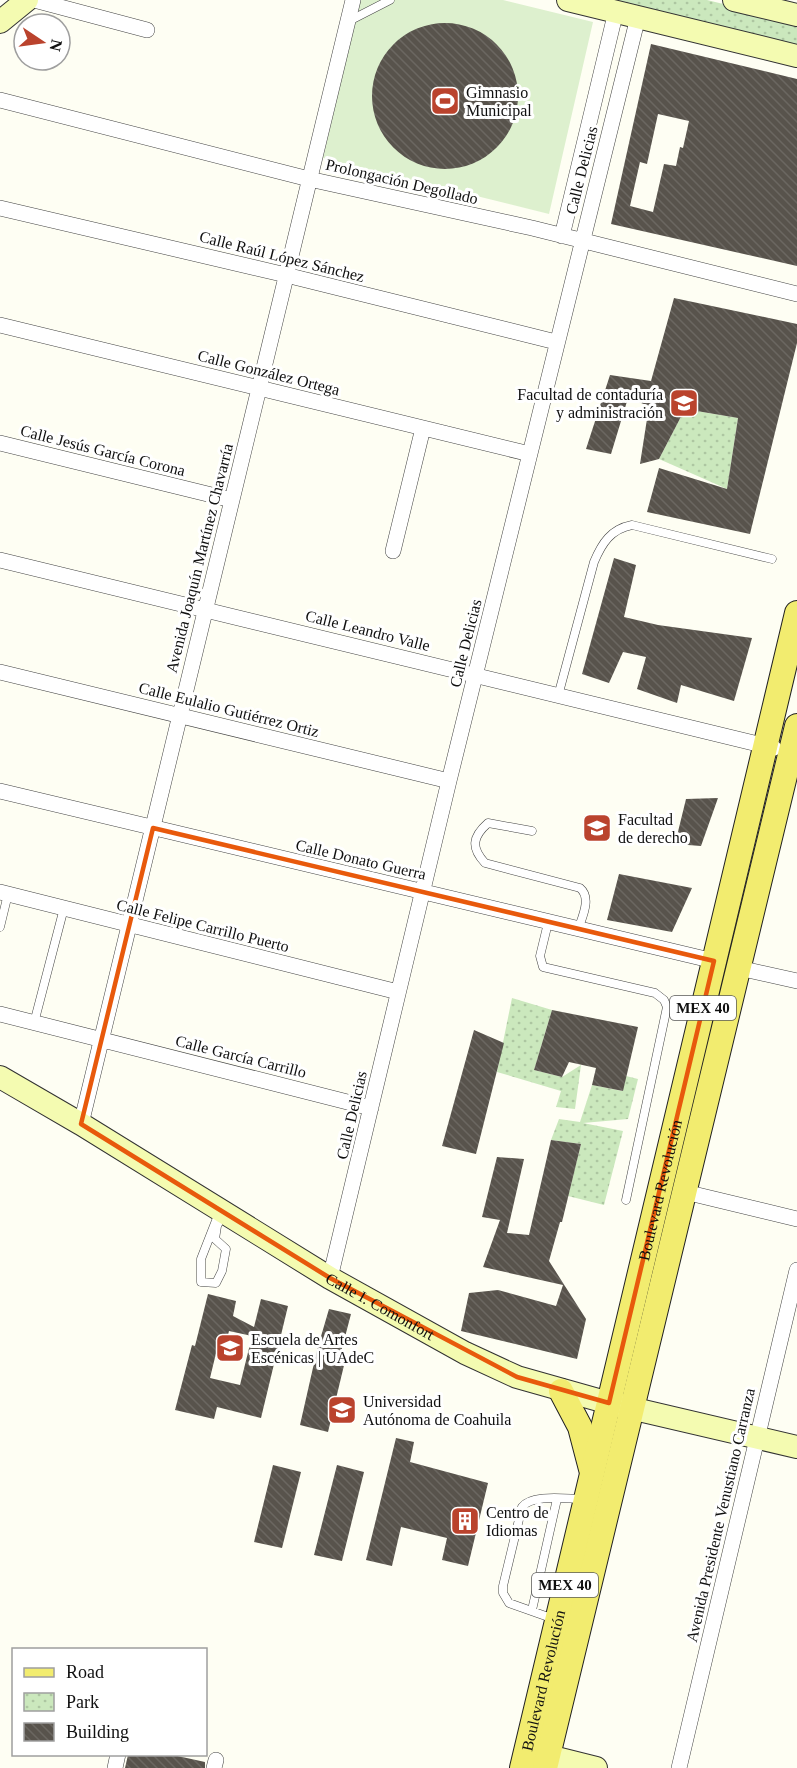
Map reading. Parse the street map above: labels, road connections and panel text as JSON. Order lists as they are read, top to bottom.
{
  "streets": {
    "main road": ["MEX 40", "Boulevard Revolución", "Calle I. Comonfort"],
    "street": [
      "Calle Delicias",
      "Prolongación Degollado",
      "Calle Raúl López Sánchez",
      "Calle González Ortega",
      "Calle Jesús García Corona",
      "Avenida Joaquín Martínez Chavarría",
      "Calle Leandro Valle",
      "Calle Eulalio Gutiérrez Ortiz",
      "Calle Donato Guerra",
      "Calle Felipe Carrillo Puerto",
      "Calle García Carrillo",
      "Avenida Presidente Venustiano Carranza"
    ]
  },
  "crossings": [
    ["Calle Delicias", "Prolongación Degollado"],
    ["Calle Delicias", "Calle Raúl López Sánchez"],
    ["Calle Delicias", "Calle González Ortega"],
    ["Calle Delicias", "Calle Leandro Valle"],
    ["Calle Delicias", "Calle Eulalio Gutiérrez Ortiz"],
    ["Calle Delicias", "Calle Donato Guerra"],
    ["Calle Delicias", "Calle Felipe Carrillo Puerto"],
    ["Calle Delicias", "Calle García Carrillo"],
    ["Calle Delicias", "Calle I. Comonfort"],
    ["Prolongación Degollado", "Avenida Joaquín Martínez Chavarría"],
    ["Calle Raúl López Sánchez", "Avenida Joaquín Martínez Chavarría"],
    ["Calle González Ortega", "Avenida Joaquín Martínez Chavarría"],
    ["Calle Jesús García Corona", "Avenida Joaquín Martínez Chavarría"],
    ["Avenida Joaquín Martínez Chavarría", "Calle Leandro Valle"],
    ["Avenida Joaquín Martínez Chavarría", "Calle Eulalio Gutiérrez Ortiz"],
    ["Avenida Joaquín Martínez Chavarría", "Calle Donato Guerra"],
    ["Avenida Joaquín Martínez Chavarría", "Calle Felipe Carrillo Puerto"],
    ["Avenida Joaquín Martínez Chavarría", "Calle García Carrillo"],
    ["Avenida Joaquín Martínez Chavarría", "Calle I. Comonfort"],
    ["Calle Leandro Valle", "MEX 40"],
    ["Calle Leandro Valle", "Boulevard Revolución"],
    ["Calle Donato Guerra", "Boulevard Revolución"],
    ["MEX 40", "Calle I. Comonfort"],
    ["Boulevard Revolución", "Calle I. Comonfort"],
    ["Calle I. Comonfort", "Avenida Presidente Venustiano Carranza"]
  ],
  "places": {
    "sports": ["Gimnasio Municipal"],
    "school or university": [
      "Facultad de contaduría y administración",
      "Facultad de derecho",
      "Escuela de Artes Escénicas | UAdeC",
      "Universidad Autónoma de Coahuila"
    ],
    "building": ["Centro de Idiomas"]
  },
  "legend": ["Road", "Park", "Building"],
  "north": "right"
}
